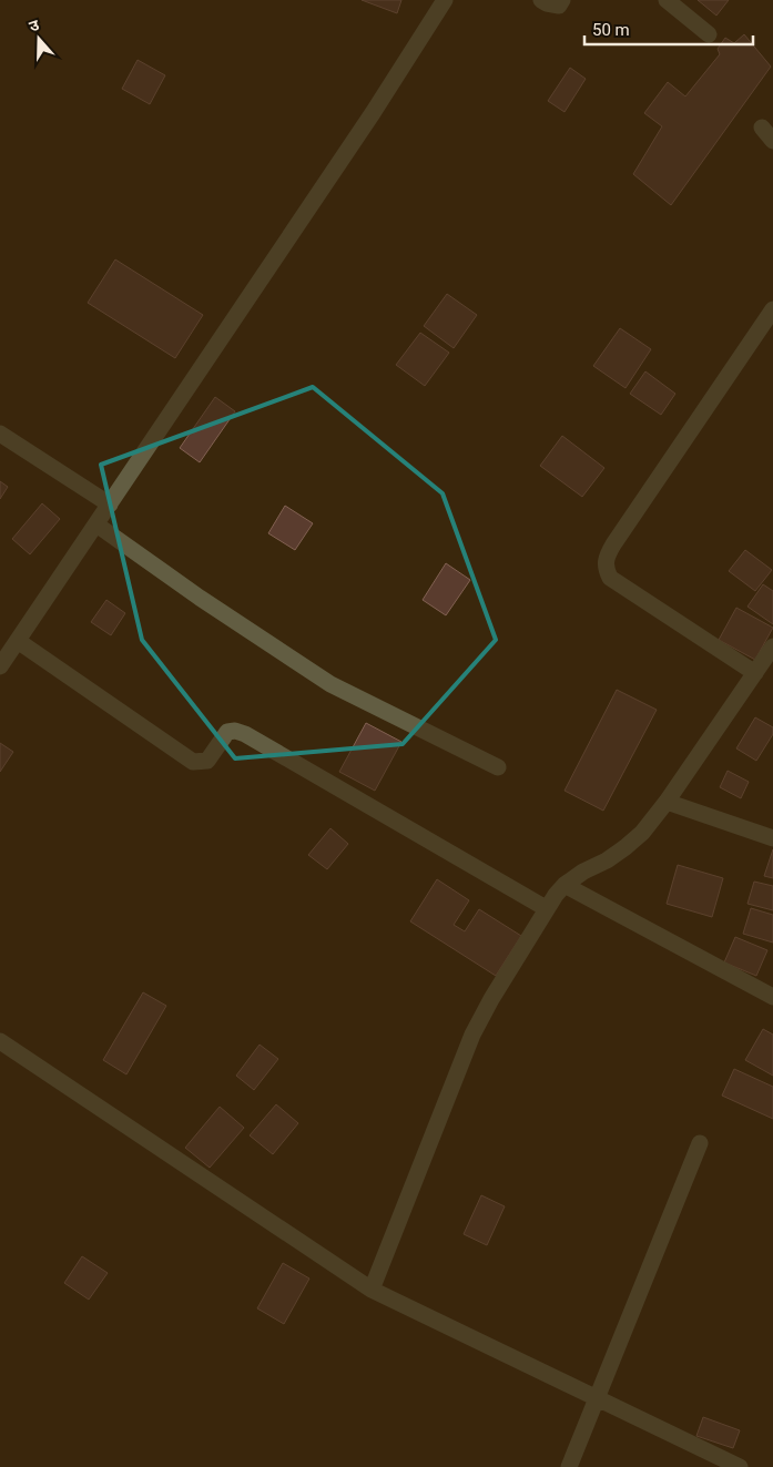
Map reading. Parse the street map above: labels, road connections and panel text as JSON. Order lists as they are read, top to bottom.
{
  "scale_bar": "50 m",
  "north": "top"
}
